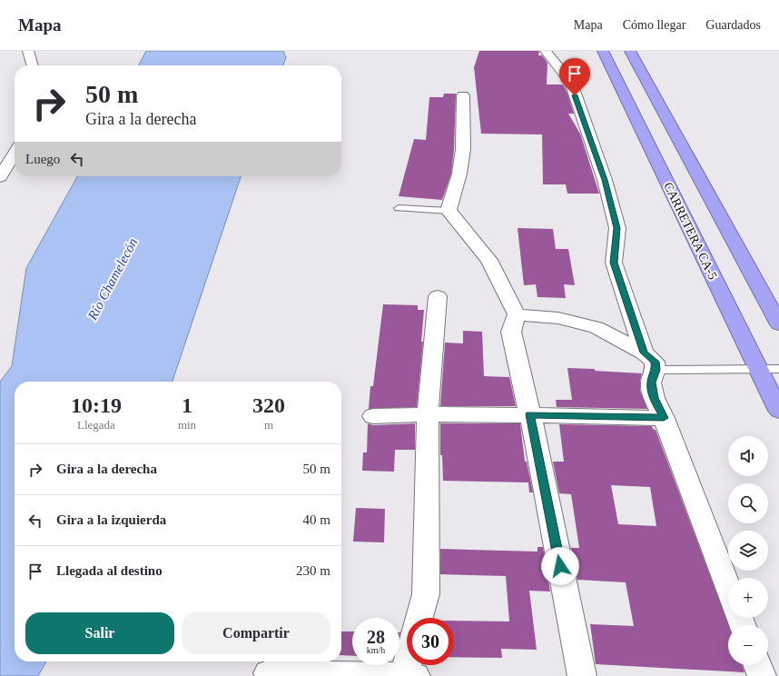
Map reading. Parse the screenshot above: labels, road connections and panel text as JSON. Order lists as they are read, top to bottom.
{
  "streets": {
    "highway": ["CARRETERA CA-5"]
  },
  "water": ["Río Chamelecón"],
  "page": {
    "header": "Mapa",
    "nav": ["Mapa", "Cómo llegar", "Guardados"],
    "turn": ["50 m", "Gira a la derecha"],
    "then": "Luego",
    "eta": [
      "10:19",
      "Llegada",
      "1",
      "min",
      "320",
      "m"
    ],
    "map_buttons": ["+", "−"],
    "list": [
      {
        "name": "Gira a la derecha",
        "value": "50 m"
      },
      {
        "name": "Gira a la izquierda",
        "value": "40 m"
      },
      {
        "name": "Llegada al destino",
        "value": "230 m"
      }
    ],
    "buttons": ["Salir", "Compartir"],
    "speed": "28 km/h",
    "limit": "30"
  }
}
